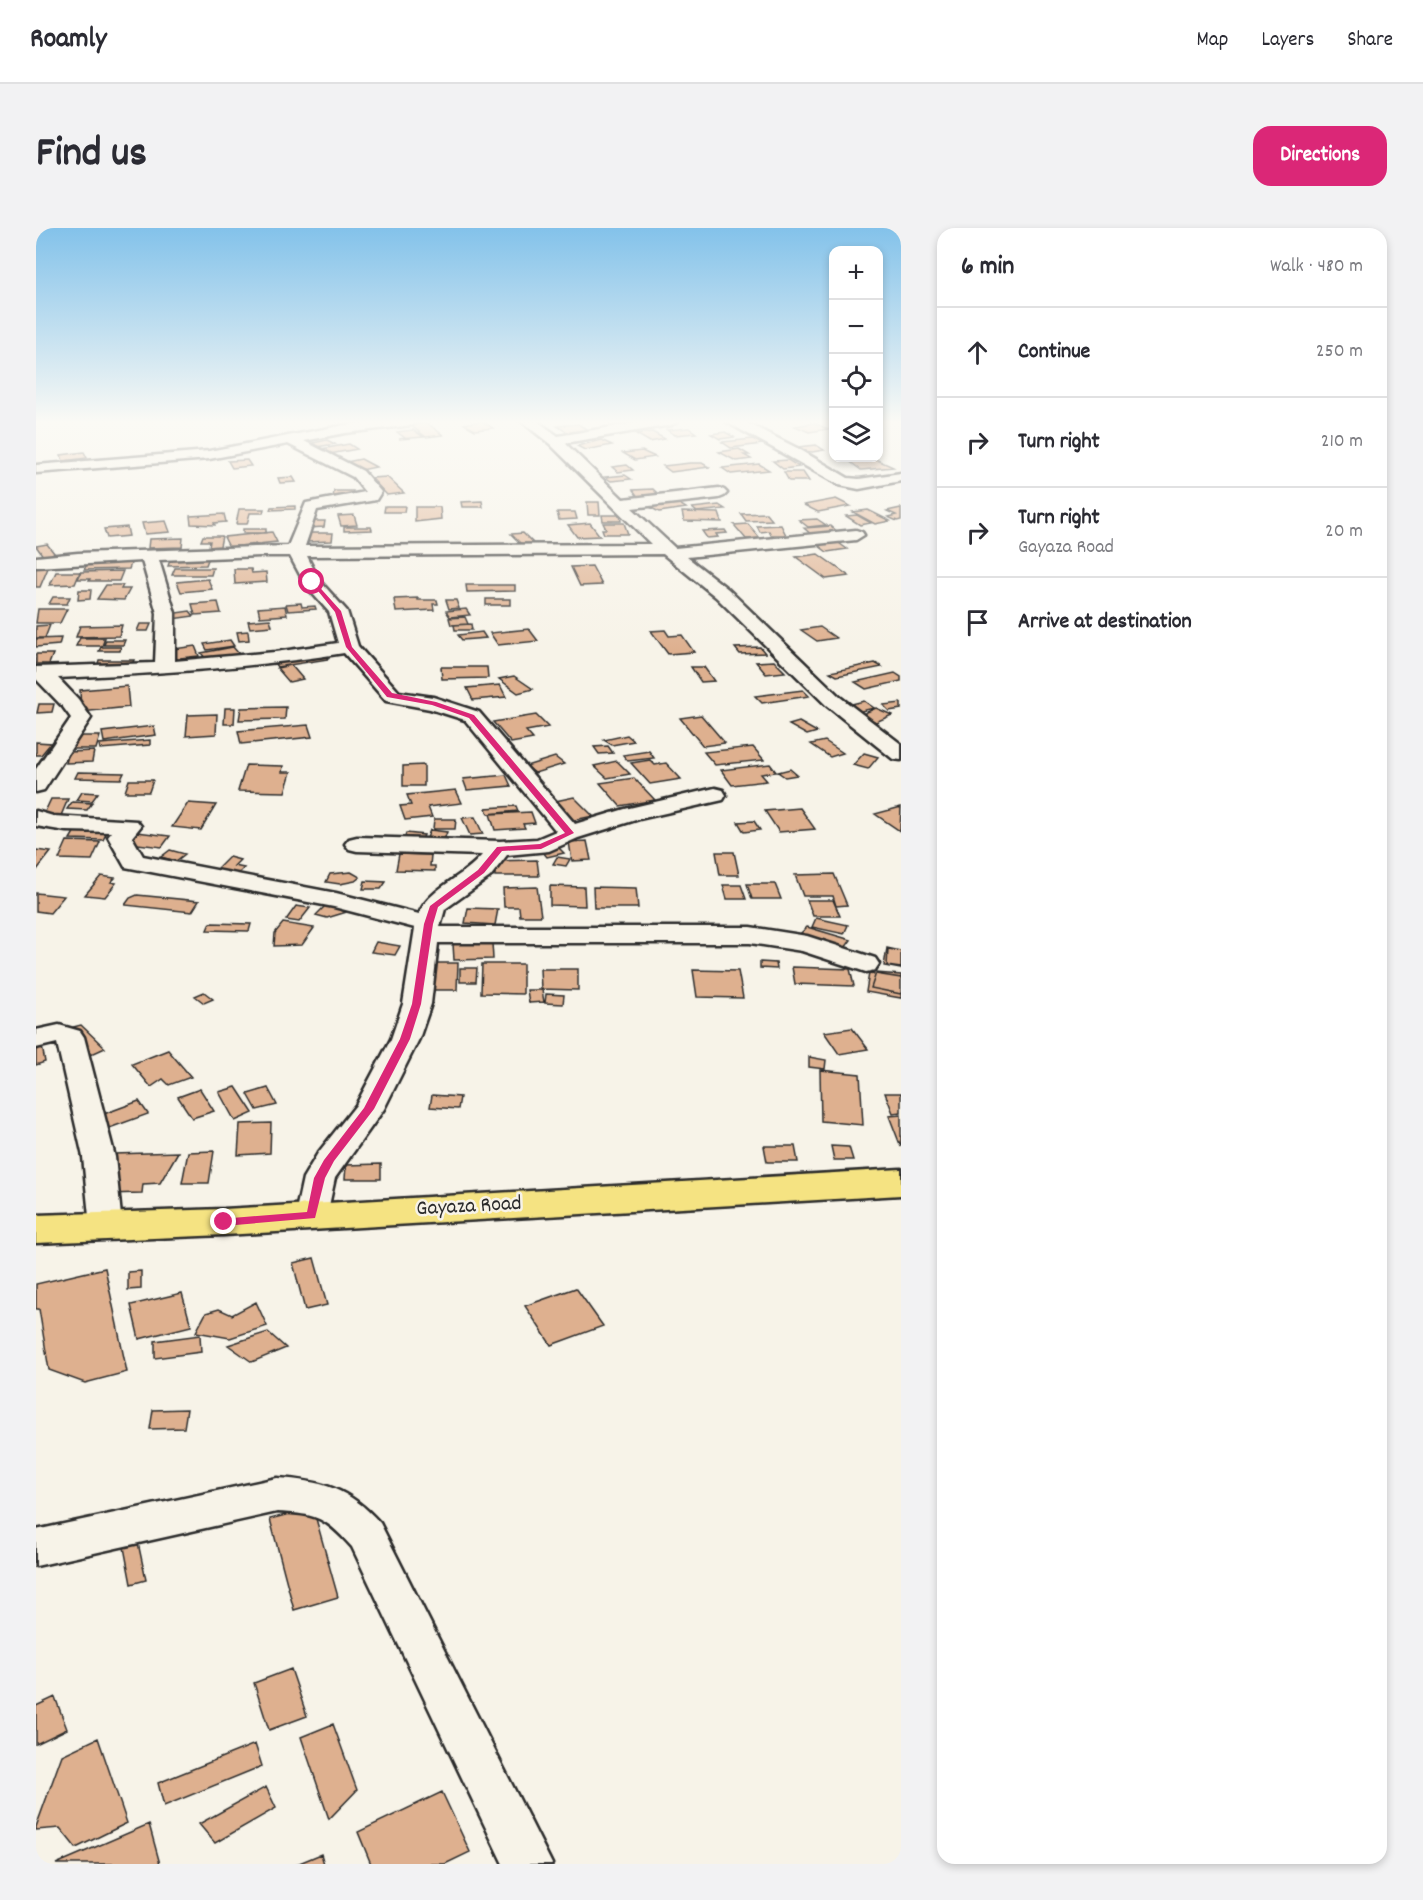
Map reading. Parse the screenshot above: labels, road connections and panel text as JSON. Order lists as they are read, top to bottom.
{
  "streets": {
    "main road": ["Gayaza Road"]
  },
  "page": {
    "header": "Roamly",
    "nav": ["Map", "Layers", "Share"],
    "title": "Find us",
    "buttons": "Directions",
    "heading": ["6 min", "Walk · 480 m"],
    "map_buttons": ["+", "−"],
    "list": [
      ["Continue", "250 m"],
      ["Turn right", "210 m"],
      ["Turn right", "Gayaza Road", "20 m"],
      "Arrive at destination"
    ]
  }
}
